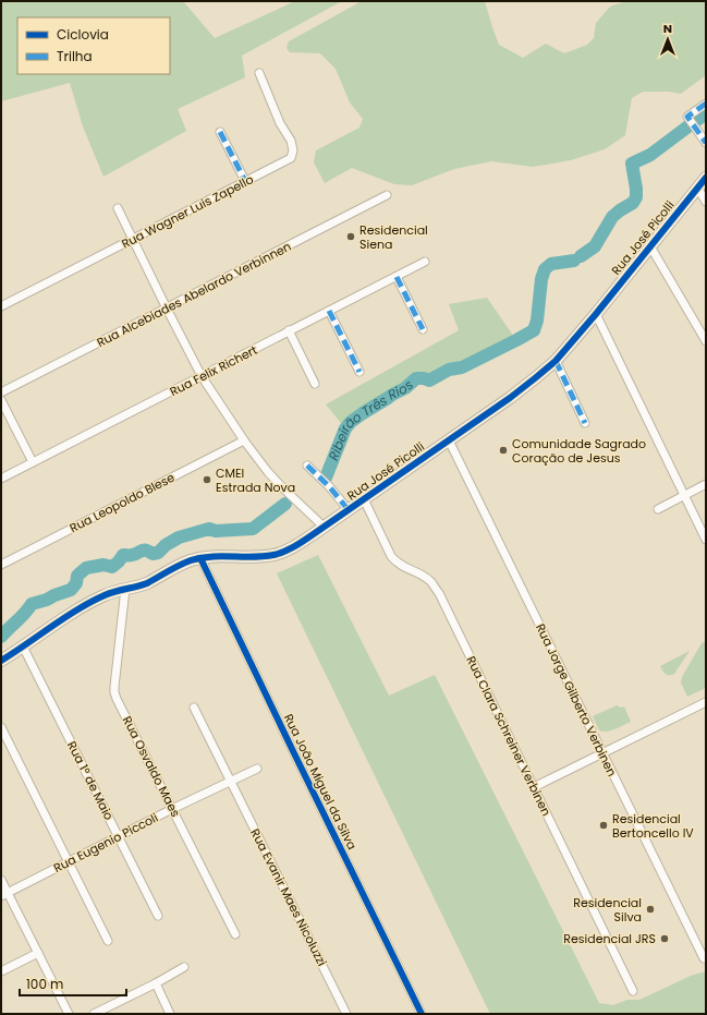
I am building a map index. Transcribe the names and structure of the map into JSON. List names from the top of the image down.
{
  "streets": {
    "street": [
      "Rua Wagner Luis Zapello",
      "Rua José Picolli",
      "Rua Alcebiades Abelardo Verbinnen",
      "Rua Felix Richert",
      "Rua Leopoldo Blese",
      "Rua Jorge Gilberto Verbinen",
      "Rua Clara Schreiner Verbinen",
      "Rua Osvaldo Maes",
      "Rua 1º de Maio",
      "Rua João Miguel da Silva",
      "Rua Eugenio Piccoli",
      "Rua Evanir Maes Nicoluzzi"
    ]
  },
  "crossings": [
    ["Rua José Picolli", "Rua Jorge Gilberto Verbinen"],
    ["Rua José Picolli", "Rua Clara Schreiner Verbinen"],
    ["Rua José Picolli", "Rua Osvaldo Maes"],
    ["Rua José Picolli", "Rua 1º de Maio"],
    ["Rua José Picolli", "Rua João Miguel da Silva"],
    ["Rua Osvaldo Maes", "Rua Eugenio Piccoli"],
    ["Rua 1º de Maio", "Rua Eugenio Piccoli"],
    ["Rua Eugenio Piccoli", "Rua Evanir Maes Nicoluzzi"]
  ],
  "water": ["Ribeirão Três Rios"],
  "places": [
    "Residencial Siena",
    "Comunidade Sagrado Coração de Jesus",
    "CMEI Estrada Nova",
    "Residencial Bertoncello IV",
    "Residencial Silva",
    "Residencial JRS"
  ],
  "legend": ["Ciclovia", "Trilha"],
  "scale_bar": "100 m",
  "north": "top"
}
